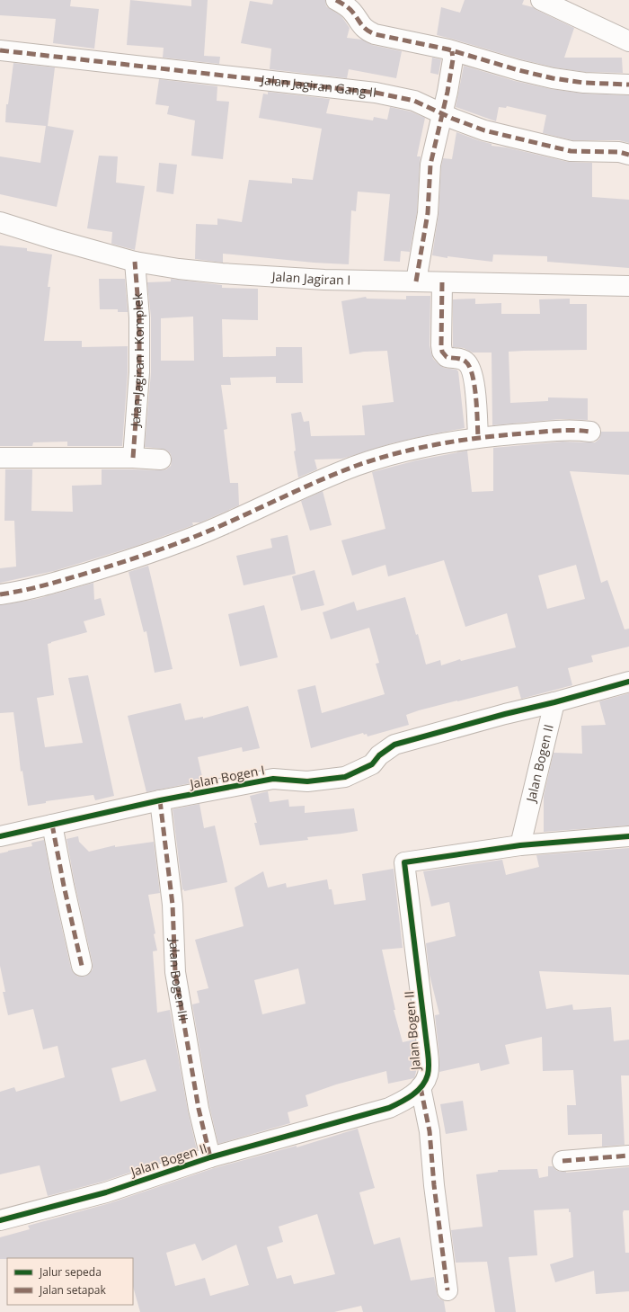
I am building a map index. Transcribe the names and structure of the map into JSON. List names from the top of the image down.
{
  "streets": {
    "street": [
      "Jalan Jagiran Gang II",
      "Jalan Jagiran I",
      "Jalan Jagiran I Komplek",
      "Jalan Bogen II",
      "Jalan Bogen I",
      "Jalan Bogen III"
    ]
  },
  "crossings": [
    ["Jalan Jagiran I", "Jalan Jagiran I Komplek"],
    ["Jalan Bogen II", "Jalan Bogen I"],
    ["Jalan Bogen II", "Jalan Bogen III"],
    ["Jalan Bogen I", "Jalan Bogen III"]
  ],
  "legend": ["Jalur sepeda", "Jalan setapak"]
}
